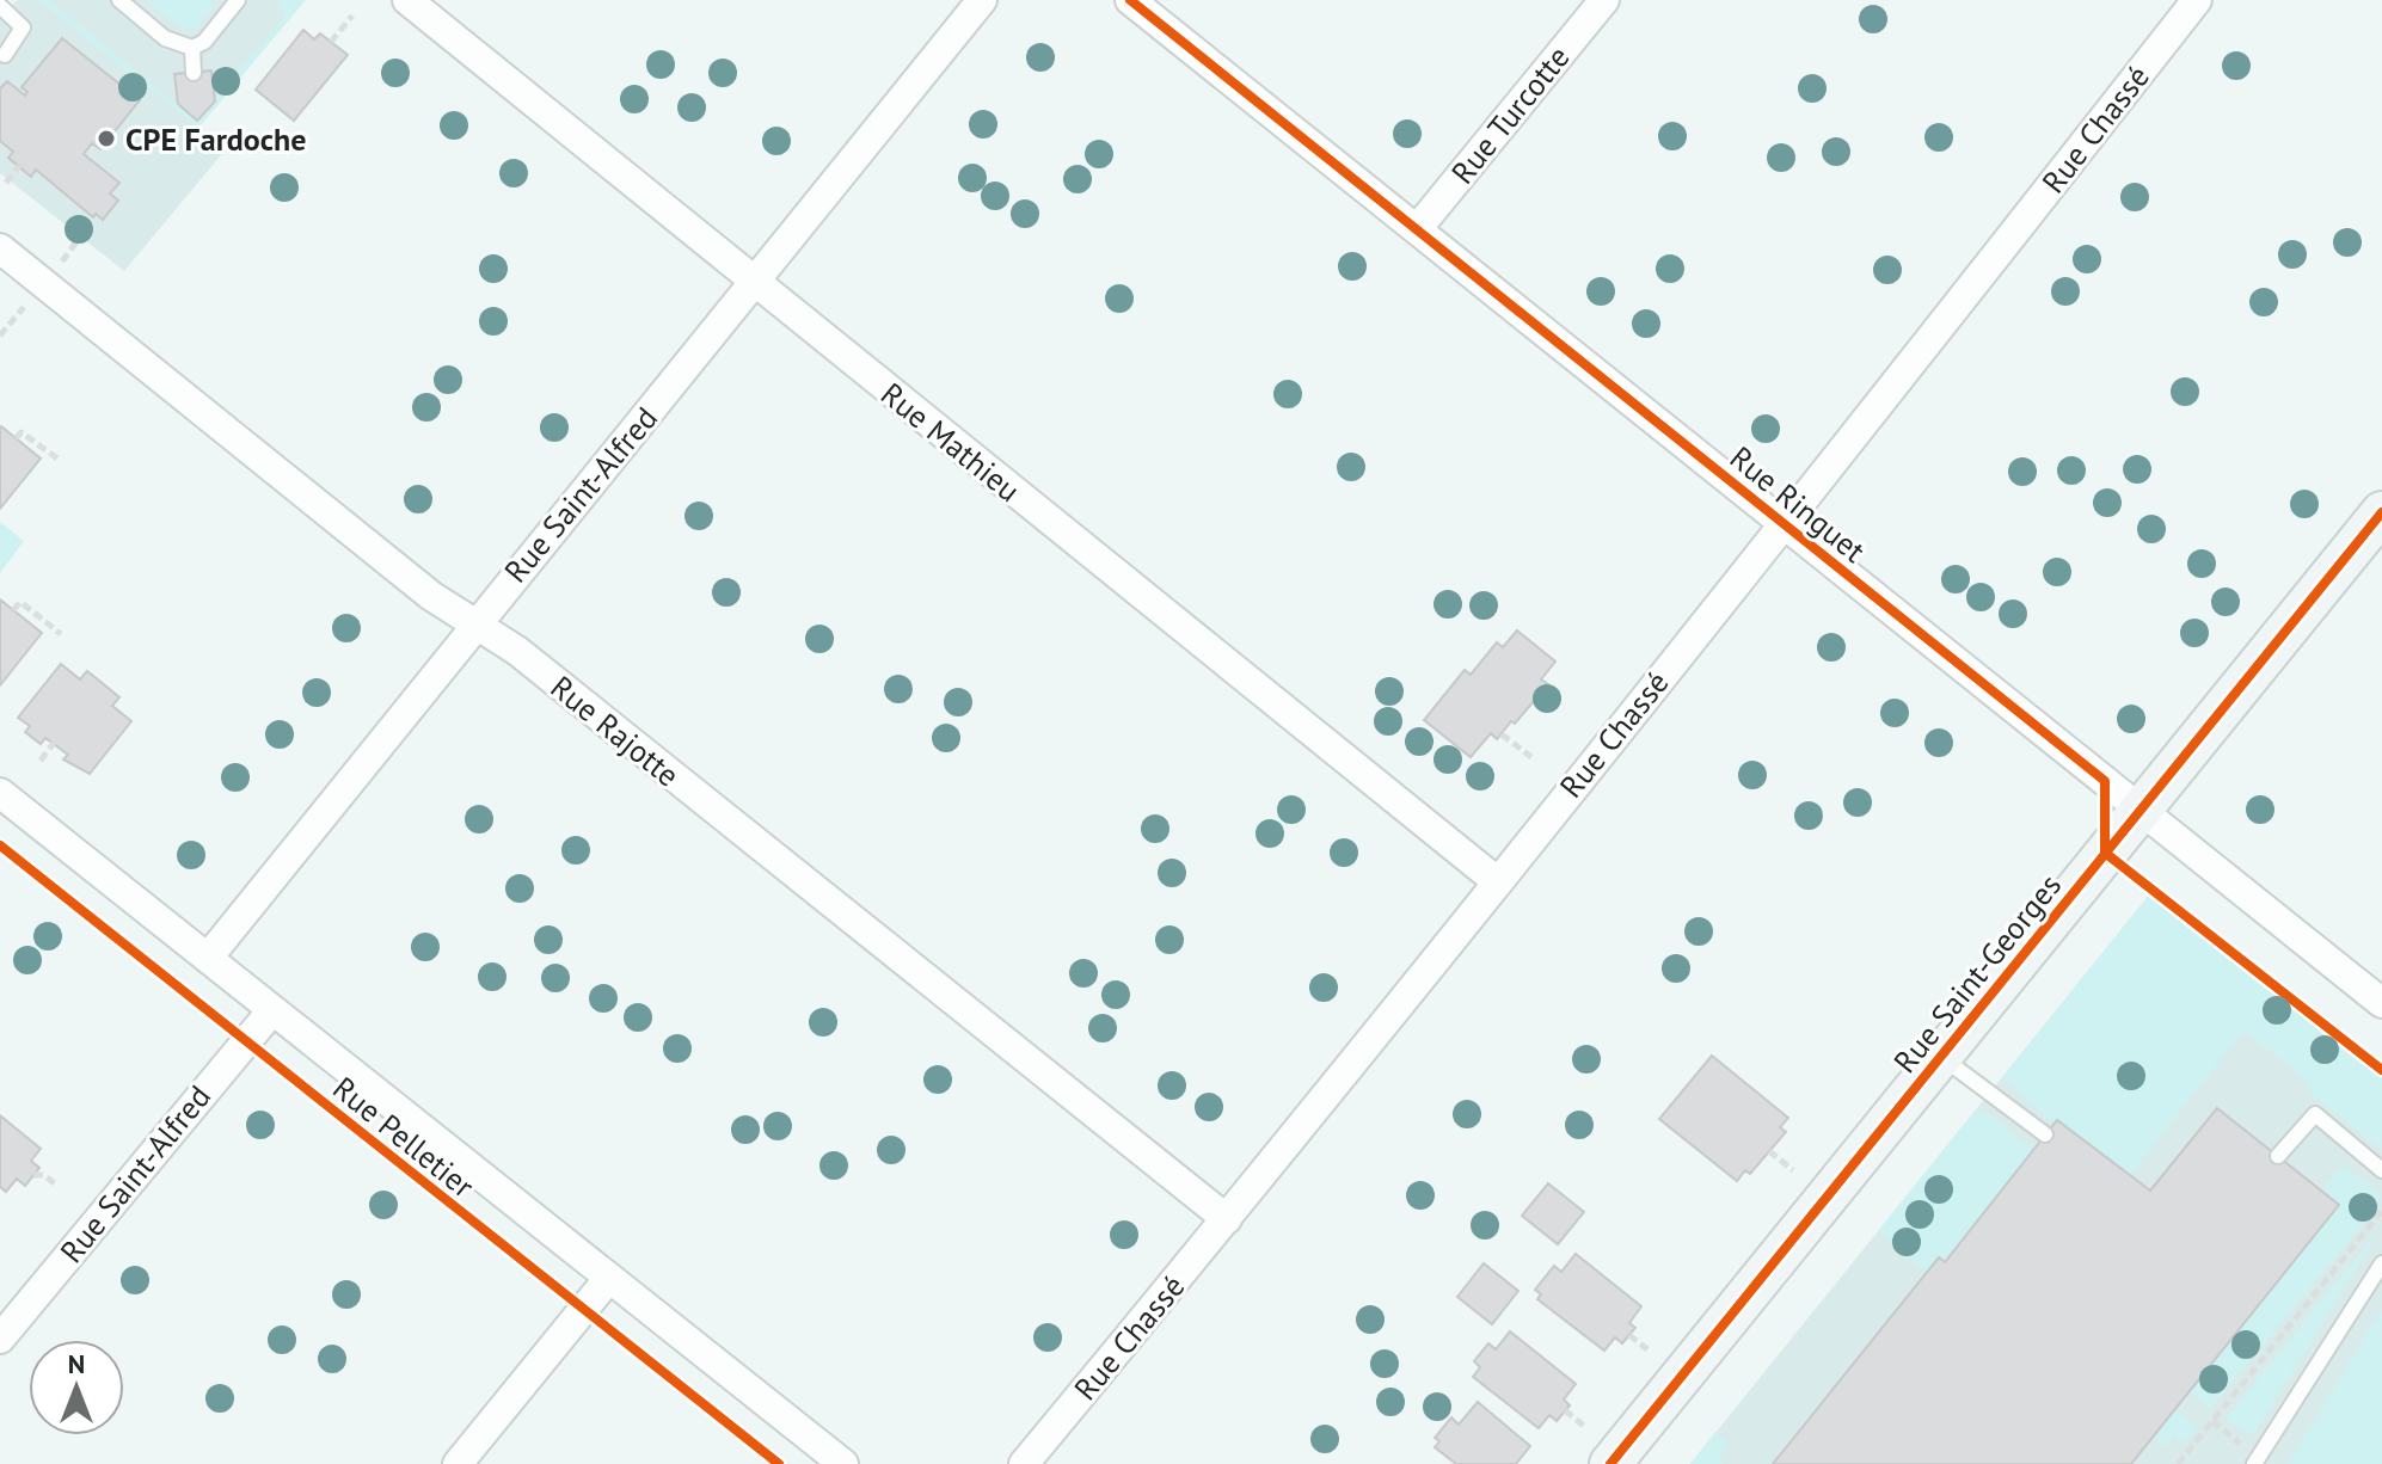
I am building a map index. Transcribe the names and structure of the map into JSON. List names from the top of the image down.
{
  "streets": {
    "street": [
      "Rue Turcotte",
      "Rue Chassé",
      "Rue Mathieu",
      "Rue Saint-Alfred",
      "Rue Ringuet",
      "Rue Rajotte",
      "Rue Saint-Georges",
      "Rue Pelletier"
    ]
  },
  "crossings": [
    ["Rue Turcotte", "Rue Ringuet"],
    ["Rue Chassé", "Rue Mathieu"],
    ["Rue Chassé", "Rue Ringuet"],
    ["Rue Chassé", "Rue Rajotte"],
    ["Rue Mathieu", "Rue Saint-Alfred"],
    ["Rue Saint-Alfred", "Rue Rajotte"],
    ["Rue Saint-Alfred", "Rue Pelletier"],
    ["Rue Ringuet", "Rue Saint-Georges"]
  ],
  "places": ["CPE Fardoche"],
  "north": "top"
}
